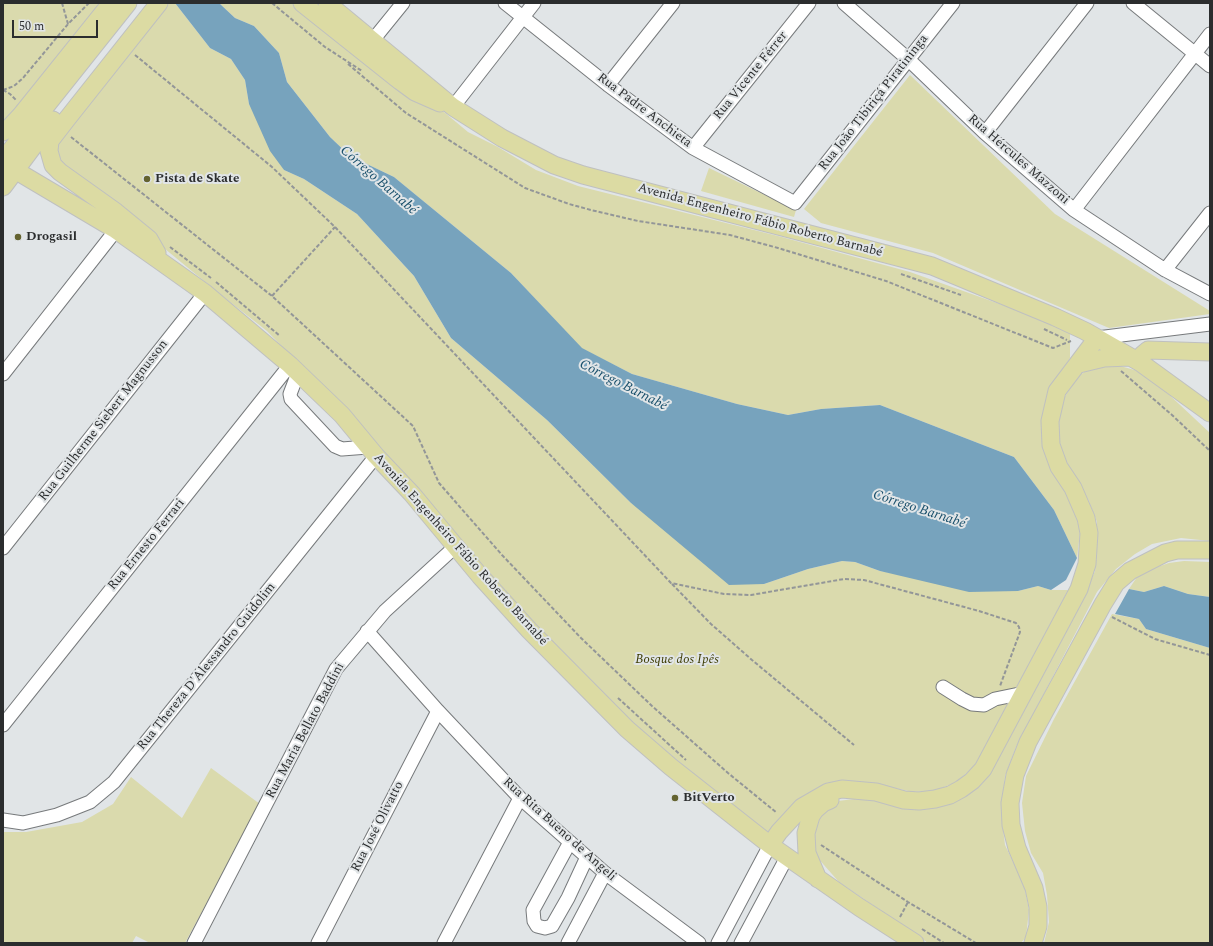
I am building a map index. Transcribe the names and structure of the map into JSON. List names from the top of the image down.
{
  "streets": {
    "main road": ["Avenida Engenheiro Fábio Roberto Barnabé"],
    "street": [
      "Rua Vicente Férrer",
      "Rua João Tibiriçá Piratininga",
      "Rua Padre Anchieta",
      "Rua Hércules Mazzoni",
      "Rua Guilherme Siebert Magnusson",
      "Rua Ernesto Ferrari",
      "Rua Thereza D'Alessandro Guidolim",
      "Rua Maria Bellato Baddini",
      "Rua José Olivatto",
      "Rua Rita Bueno de Angeli"
    ]
  },
  "crossings": [
    ["Rua Vicente Férrer", "Rua Padre Anchieta"],
    ["Rua João Tibiriçá Piratininga", "Rua Padre Anchieta"],
    ["Rua João Tibiriçá Piratininga", "Rua Hércules Mazzoni"],
    ["Avenida Engenheiro Fábio Roberto Barnabé", "Rua Guilherme Siebert Magnusson"],
    ["Avenida Engenheiro Fábio Roberto Barnabé", "Rua Ernesto Ferrari"],
    ["Avenida Engenheiro Fábio Roberto Barnabé", "Rua Thereza D'Alessandro Guidolim"],
    ["Avenida Engenheiro Fábio Roberto Barnabé", "Rua Maria Bellato Baddini"],
    ["Rua Maria Bellato Baddini", "Rua Rita Bueno de Angeli"],
    ["Rua José Olivatto", "Rua Rita Bueno de Angeli"]
  ],
  "water": ["Córrego Barnabé"],
  "parks": ["Bosque dos Ipês"],
  "places": ["Pista de Skate", "Drogasil", "BitVerto"],
  "scale_bar": "50 m"
}
